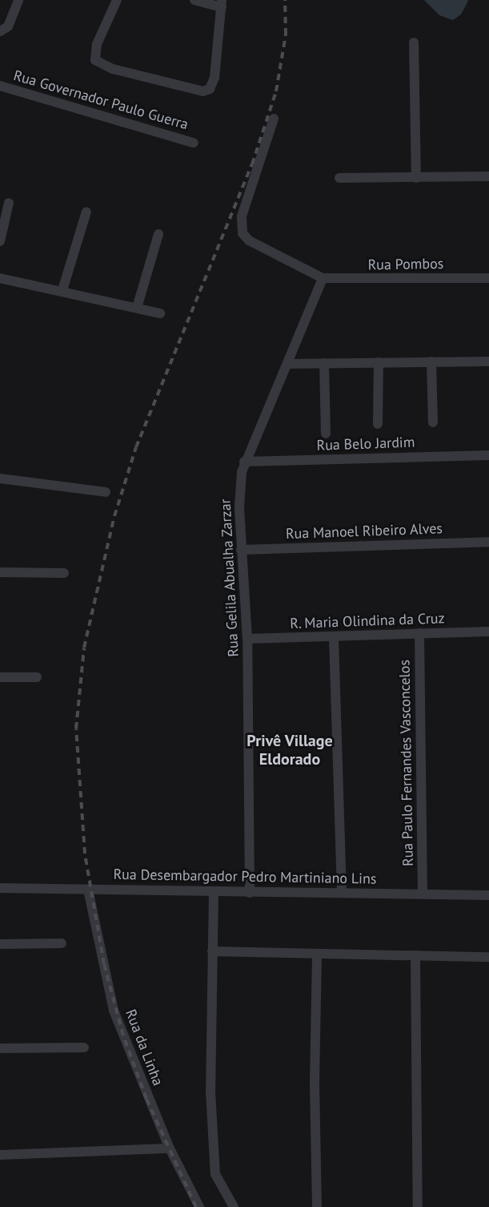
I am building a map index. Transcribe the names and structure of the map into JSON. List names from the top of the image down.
{
  "streets": {
    "street": [
      "Rua Governador Paulo Guerra",
      "Rua Pombos",
      "Rua Belo Jardim",
      "Rua Manoel Ribeiro Alves",
      "Rua Gelila Abualha Zarzar",
      "R. Maria Olindina da Cruz",
      "Rua Paulo Fernandes Vasconcelos",
      "Rua Desembargador Pedro Martiniano Lins",
      "Rua da Linha"
    ]
  },
  "crossings": [
    ["Rua Pombos", "Rua Gelila Abualha Zarzar"],
    ["Rua Belo Jardim", "Rua Gelila Abualha Zarzar"],
    ["Rua Manoel Ribeiro Alves", "Rua Gelila Abualha Zarzar"],
    ["Rua Gelila Abualha Zarzar", "R. Maria Olindina da Cruz"],
    ["Rua Gelila Abualha Zarzar", "Rua Desembargador Pedro Martiniano Lins"],
    ["R. Maria Olindina da Cruz", "Rua Paulo Fernandes Vasconcelos"],
    ["Rua Paulo Fernandes Vasconcelos", "Rua Desembargador Pedro Martiniano Lins"],
    ["Rua Desembargador Pedro Martiniano Lins", "Rua da Linha"]
  ],
  "districts": ["Privê Village Eldorado"]
}
